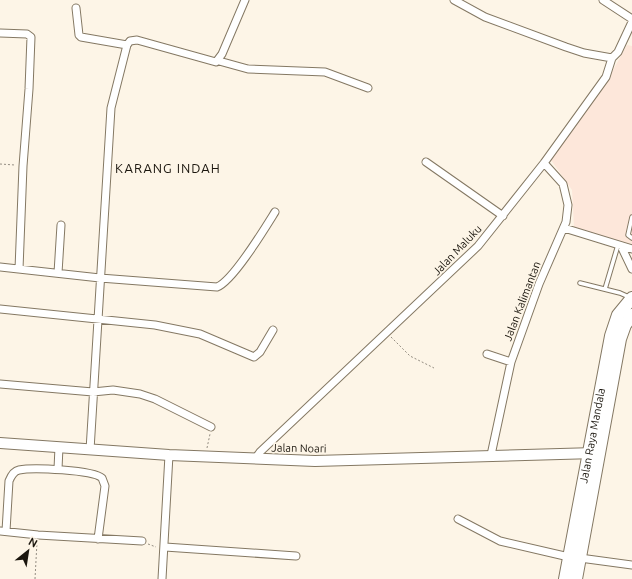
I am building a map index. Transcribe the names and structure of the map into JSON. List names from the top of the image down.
{
  "streets": {
    "highway": ["Jalan Raya Mandala"],
    "street": ["Jalan Maluku", "Jalan Kalimantan", "Jalan Noari"]
  },
  "crossings": [
    ["Jalan Maluku", "Jalan Kalimantan"],
    ["Jalan Maluku", "Jalan Noari"],
    ["Jalan Kalimantan", "Jalan Noari"],
    ["Jalan Raya Mandala", "Jalan Noari"]
  ],
  "districts": ["KARANG INDAH"],
  "north": "top right"
}
